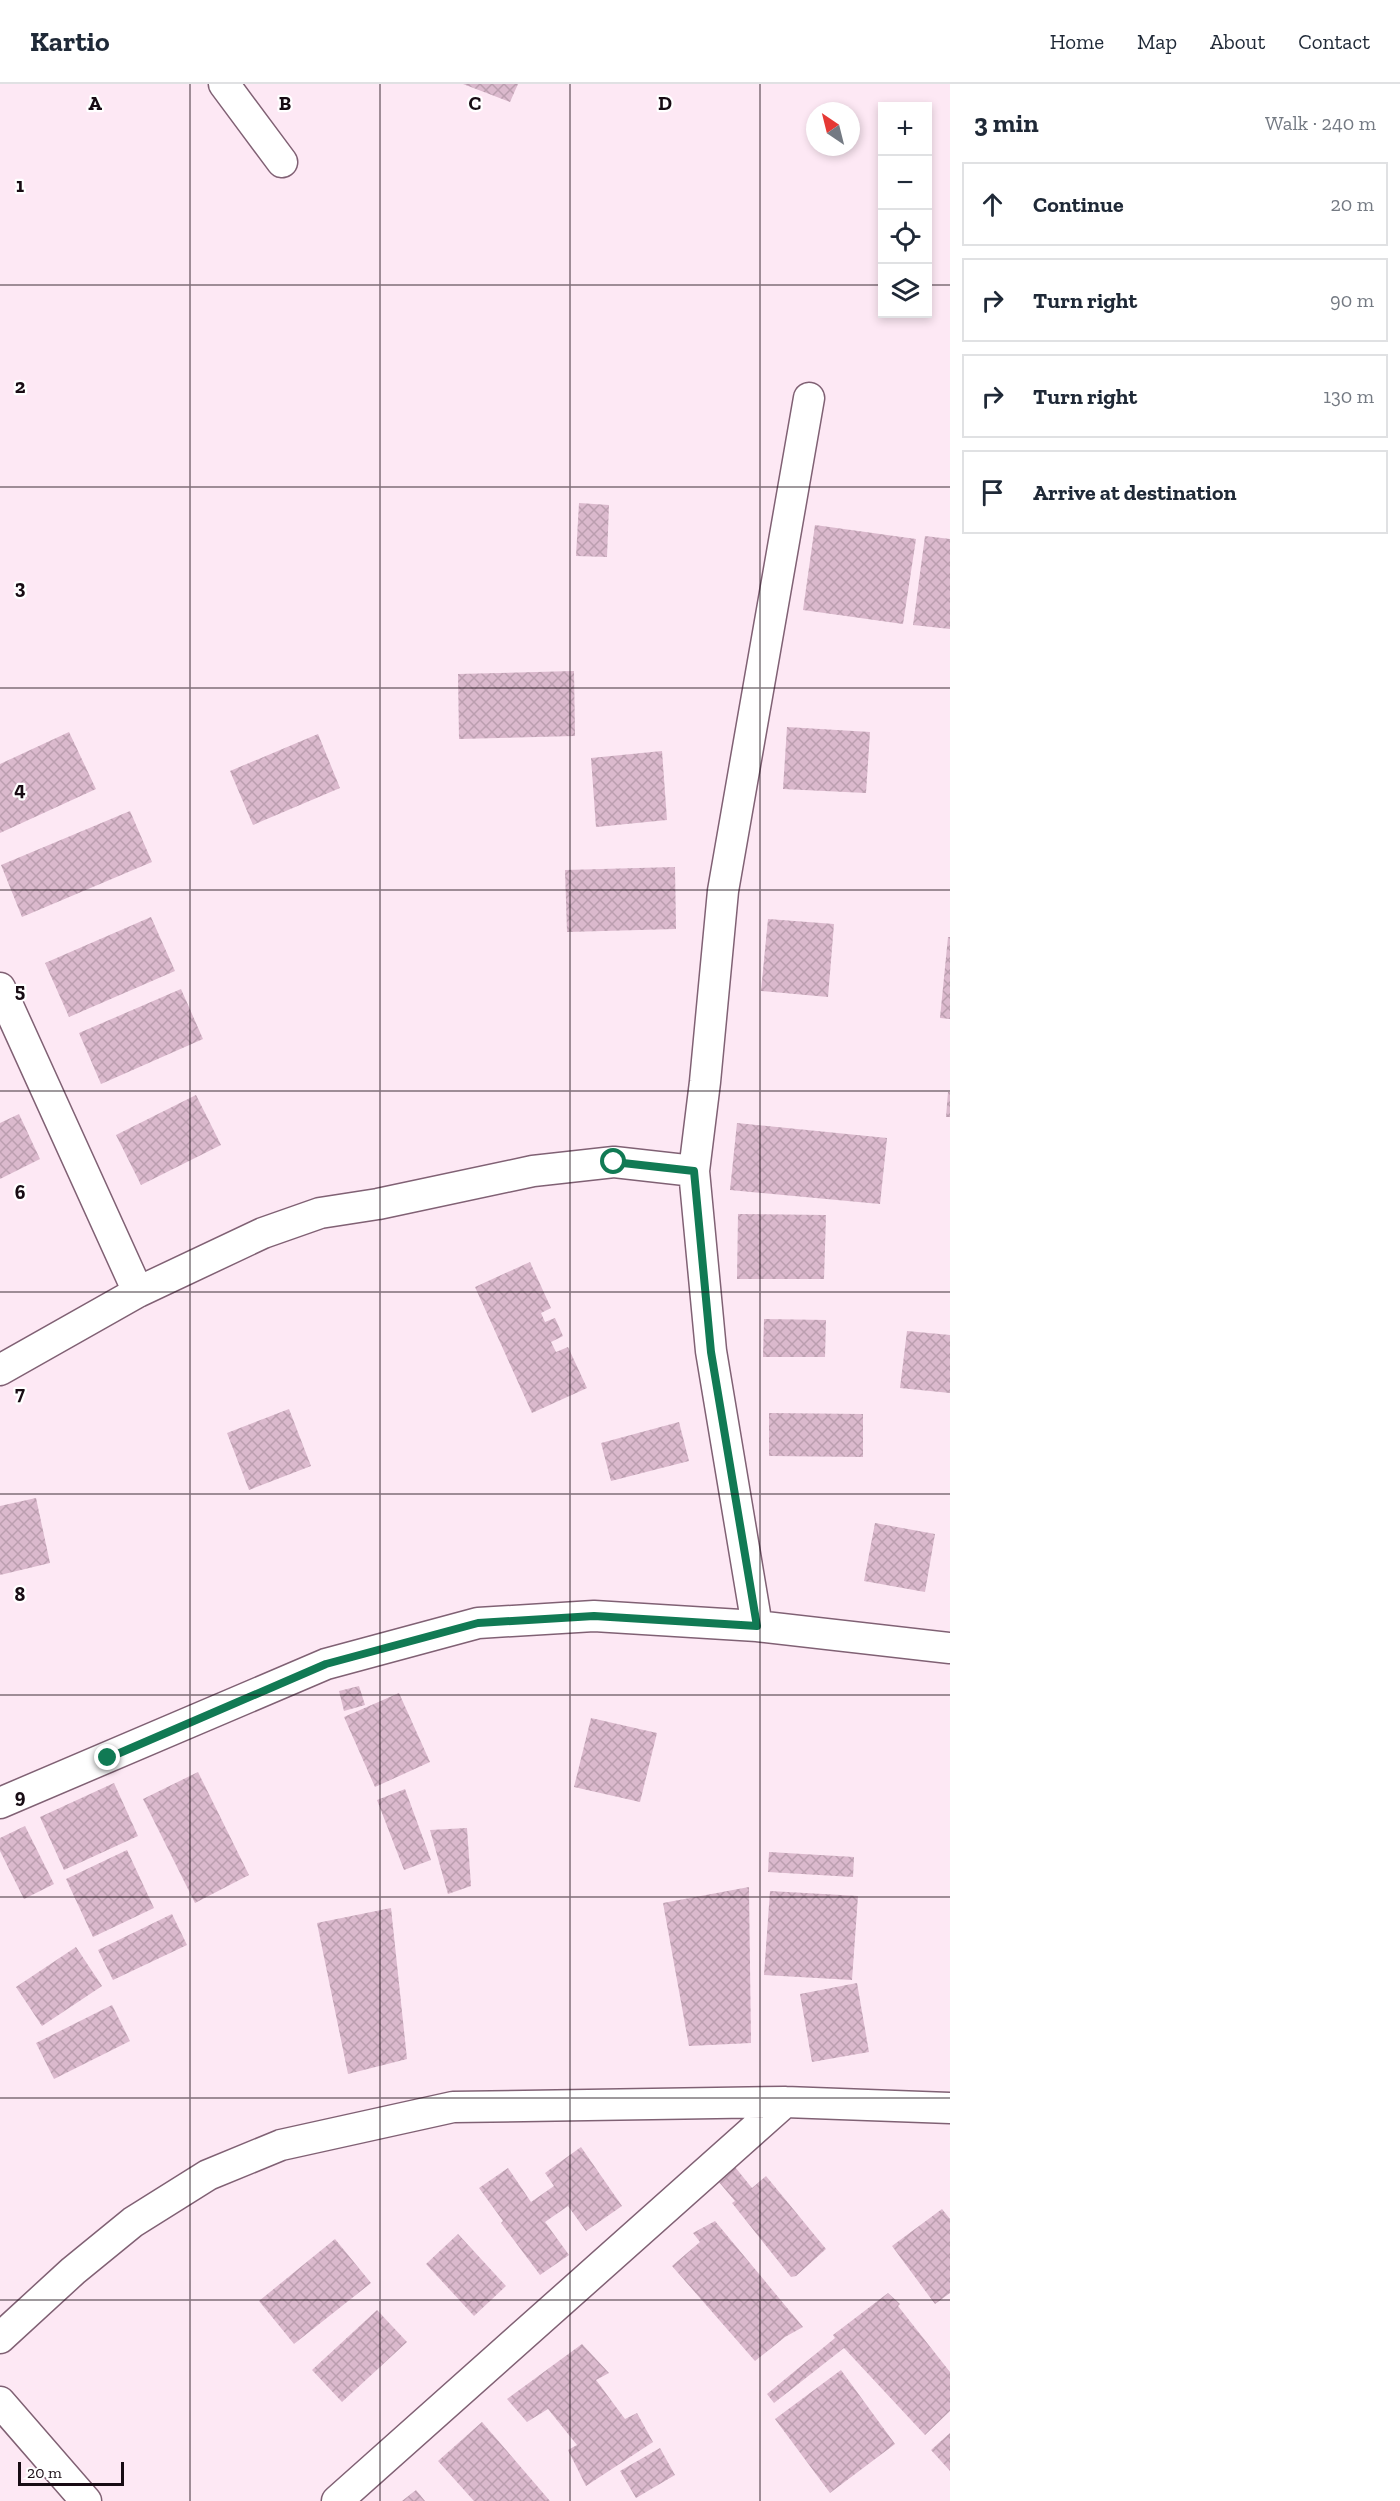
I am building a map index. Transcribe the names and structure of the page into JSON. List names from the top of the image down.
{
  "scale_bar": "20 m",
  "north": "top left",
  "page": {
    "header": "Kartio",
    "nav": [
      "Home",
      "Map",
      "About",
      "Contact"
    ],
    "heading": ["3 min", "Walk · 240 m"],
    "map_buttons": ["+", "−"],
    "list": [
      ["Continue", "20 m"],
      ["Turn right", "90 m"],
      ["Turn right", "130 m"],
      "Arrive at destination"
    ],
    "scale": "20 m"
  },
  "grid": {
    "columns": [
      "A",
      "B",
      "C",
      "D"
    ],
    "rows": [
      "1",
      "2",
      "3",
      "4",
      "5",
      "6",
      "7",
      "8",
      "9"
    ]
  }
}
